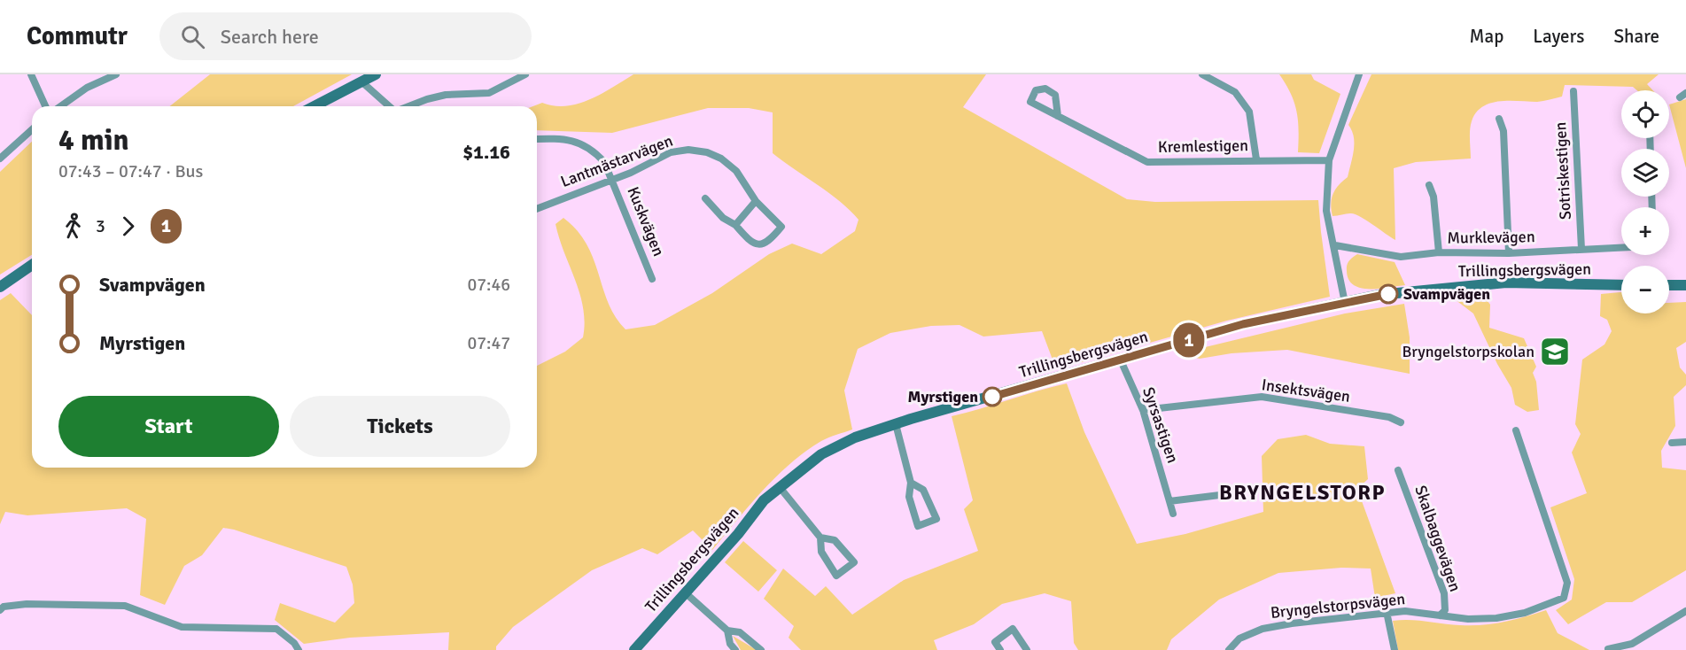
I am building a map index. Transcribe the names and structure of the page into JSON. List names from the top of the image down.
{
  "streets": {
    "street": [
      "Kremlestigen",
      "Lantmästarvägen",
      "Sotriskestigen",
      "Kuskvägen",
      "Murklevägen",
      "Trillingsbergsvägen",
      "Insektsvägen",
      "Syrsastigen",
      "Skalbaggevägen",
      "Bryngelstorpsvägen"
    ]
  },
  "crossings": [
    ["Lantmästarvägen", "Kuskvägen"],
    ["Sotriskestigen", "Murklevägen"],
    ["Trillingsbergsvägen", "Syrsastigen"],
    ["Insektsvägen", "Syrsastigen"],
    ["Skalbaggevägen", "Bryngelstorpsvägen"]
  ],
  "districts": ["BRYNGELSTORP"],
  "places": {
    "other": ["Svampvägen", "Myrstigen"],
    "school or university": ["Bryngelstorpskolan"]
  },
  "lines": ["bus line 1"],
  "page": {
    "header": "Commutr",
    "search": "Search here",
    "nav": ["Map", "Layers", "Share"],
    "on_map": "1",
    "map_buttons": ["+", "−"],
    "heading": ["4 min", "07:43 – 07:47 · Bus", "$1.16"],
    "legs": ["3", "1"],
    "list": [
      {
        "name": "Svampvägen",
        "value": "07:46"
      },
      {
        "name": "Myrstigen",
        "value": "07:47"
      }
    ],
    "buttons": ["Start", "Tickets"]
  }
}
